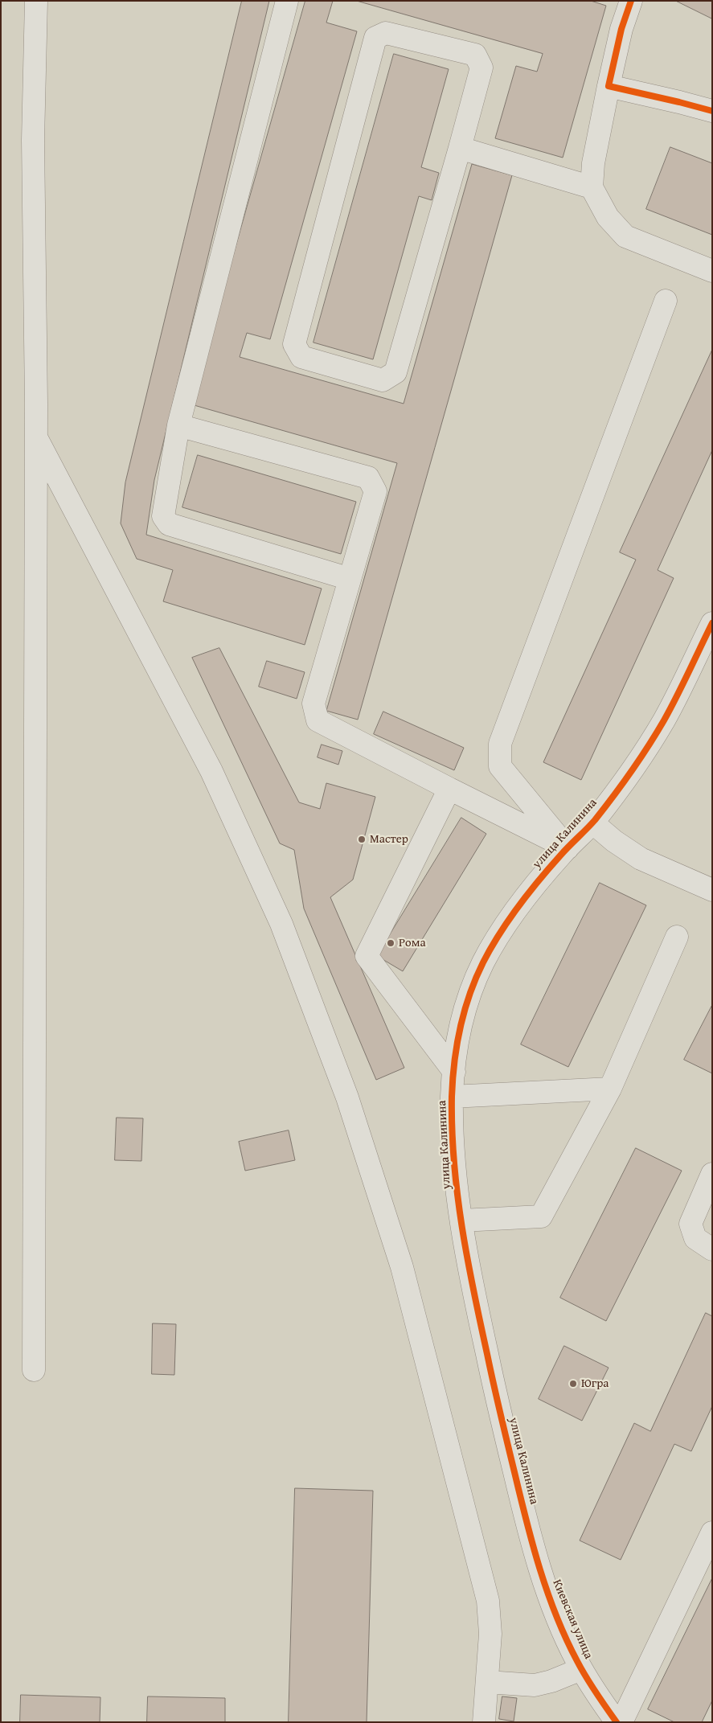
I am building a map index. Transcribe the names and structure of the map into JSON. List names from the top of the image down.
{
  "streets": {
    "street": ["улица Калинина", "Киевская улица"]
  },
  "crossings": [
    ["улица Калинина", "Киевская улица"]
  ],
  "places": ["Мастер", "Рома", "Югра"]
}
